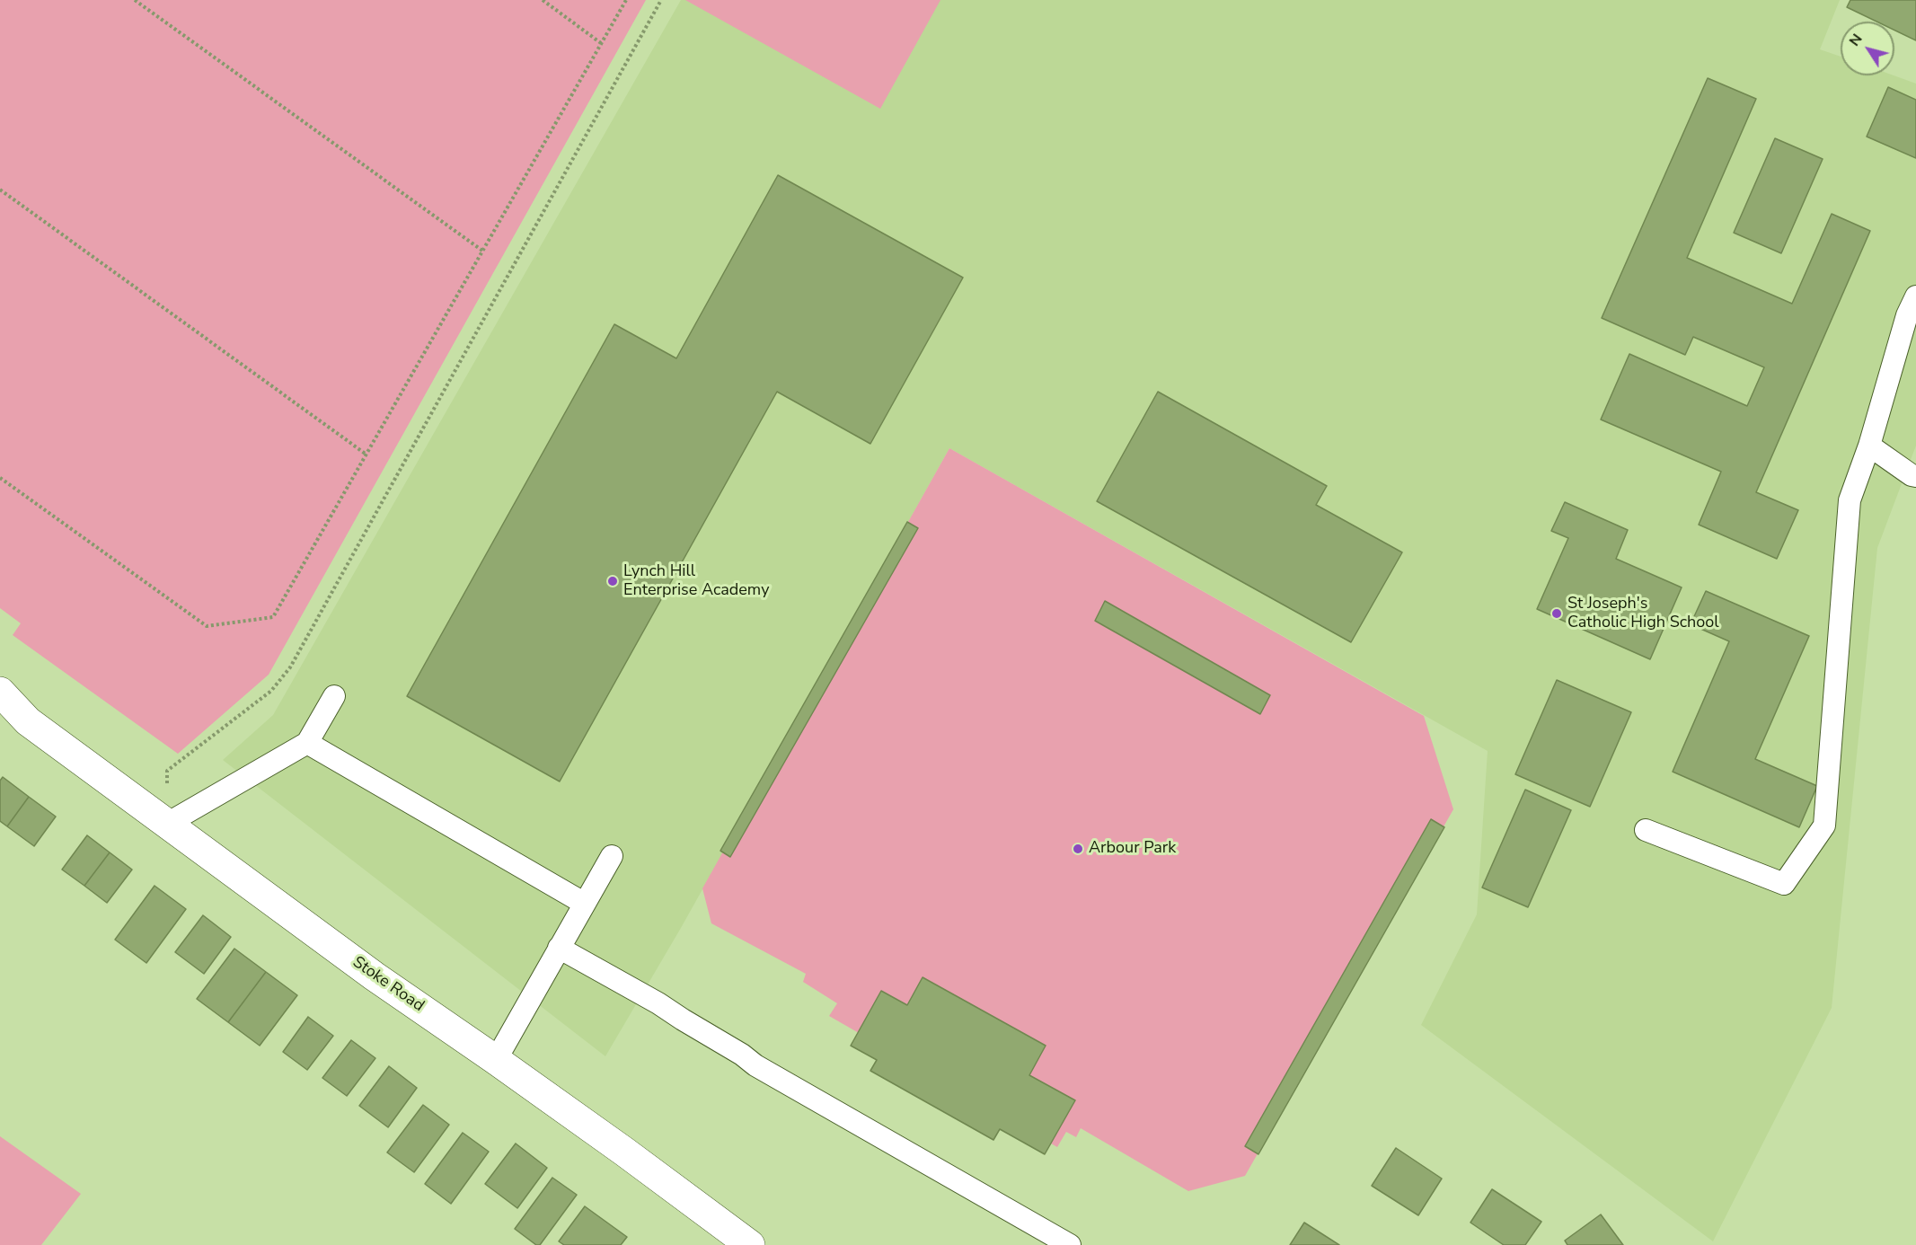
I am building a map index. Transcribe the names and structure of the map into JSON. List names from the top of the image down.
{
  "streets": {
    "main road": ["Stoke Road"]
  },
  "places": ["Lynch Hill Enterprise Academy", "St Joseph's Catholic High School", "Arbour Park"],
  "north": "top left"
}
